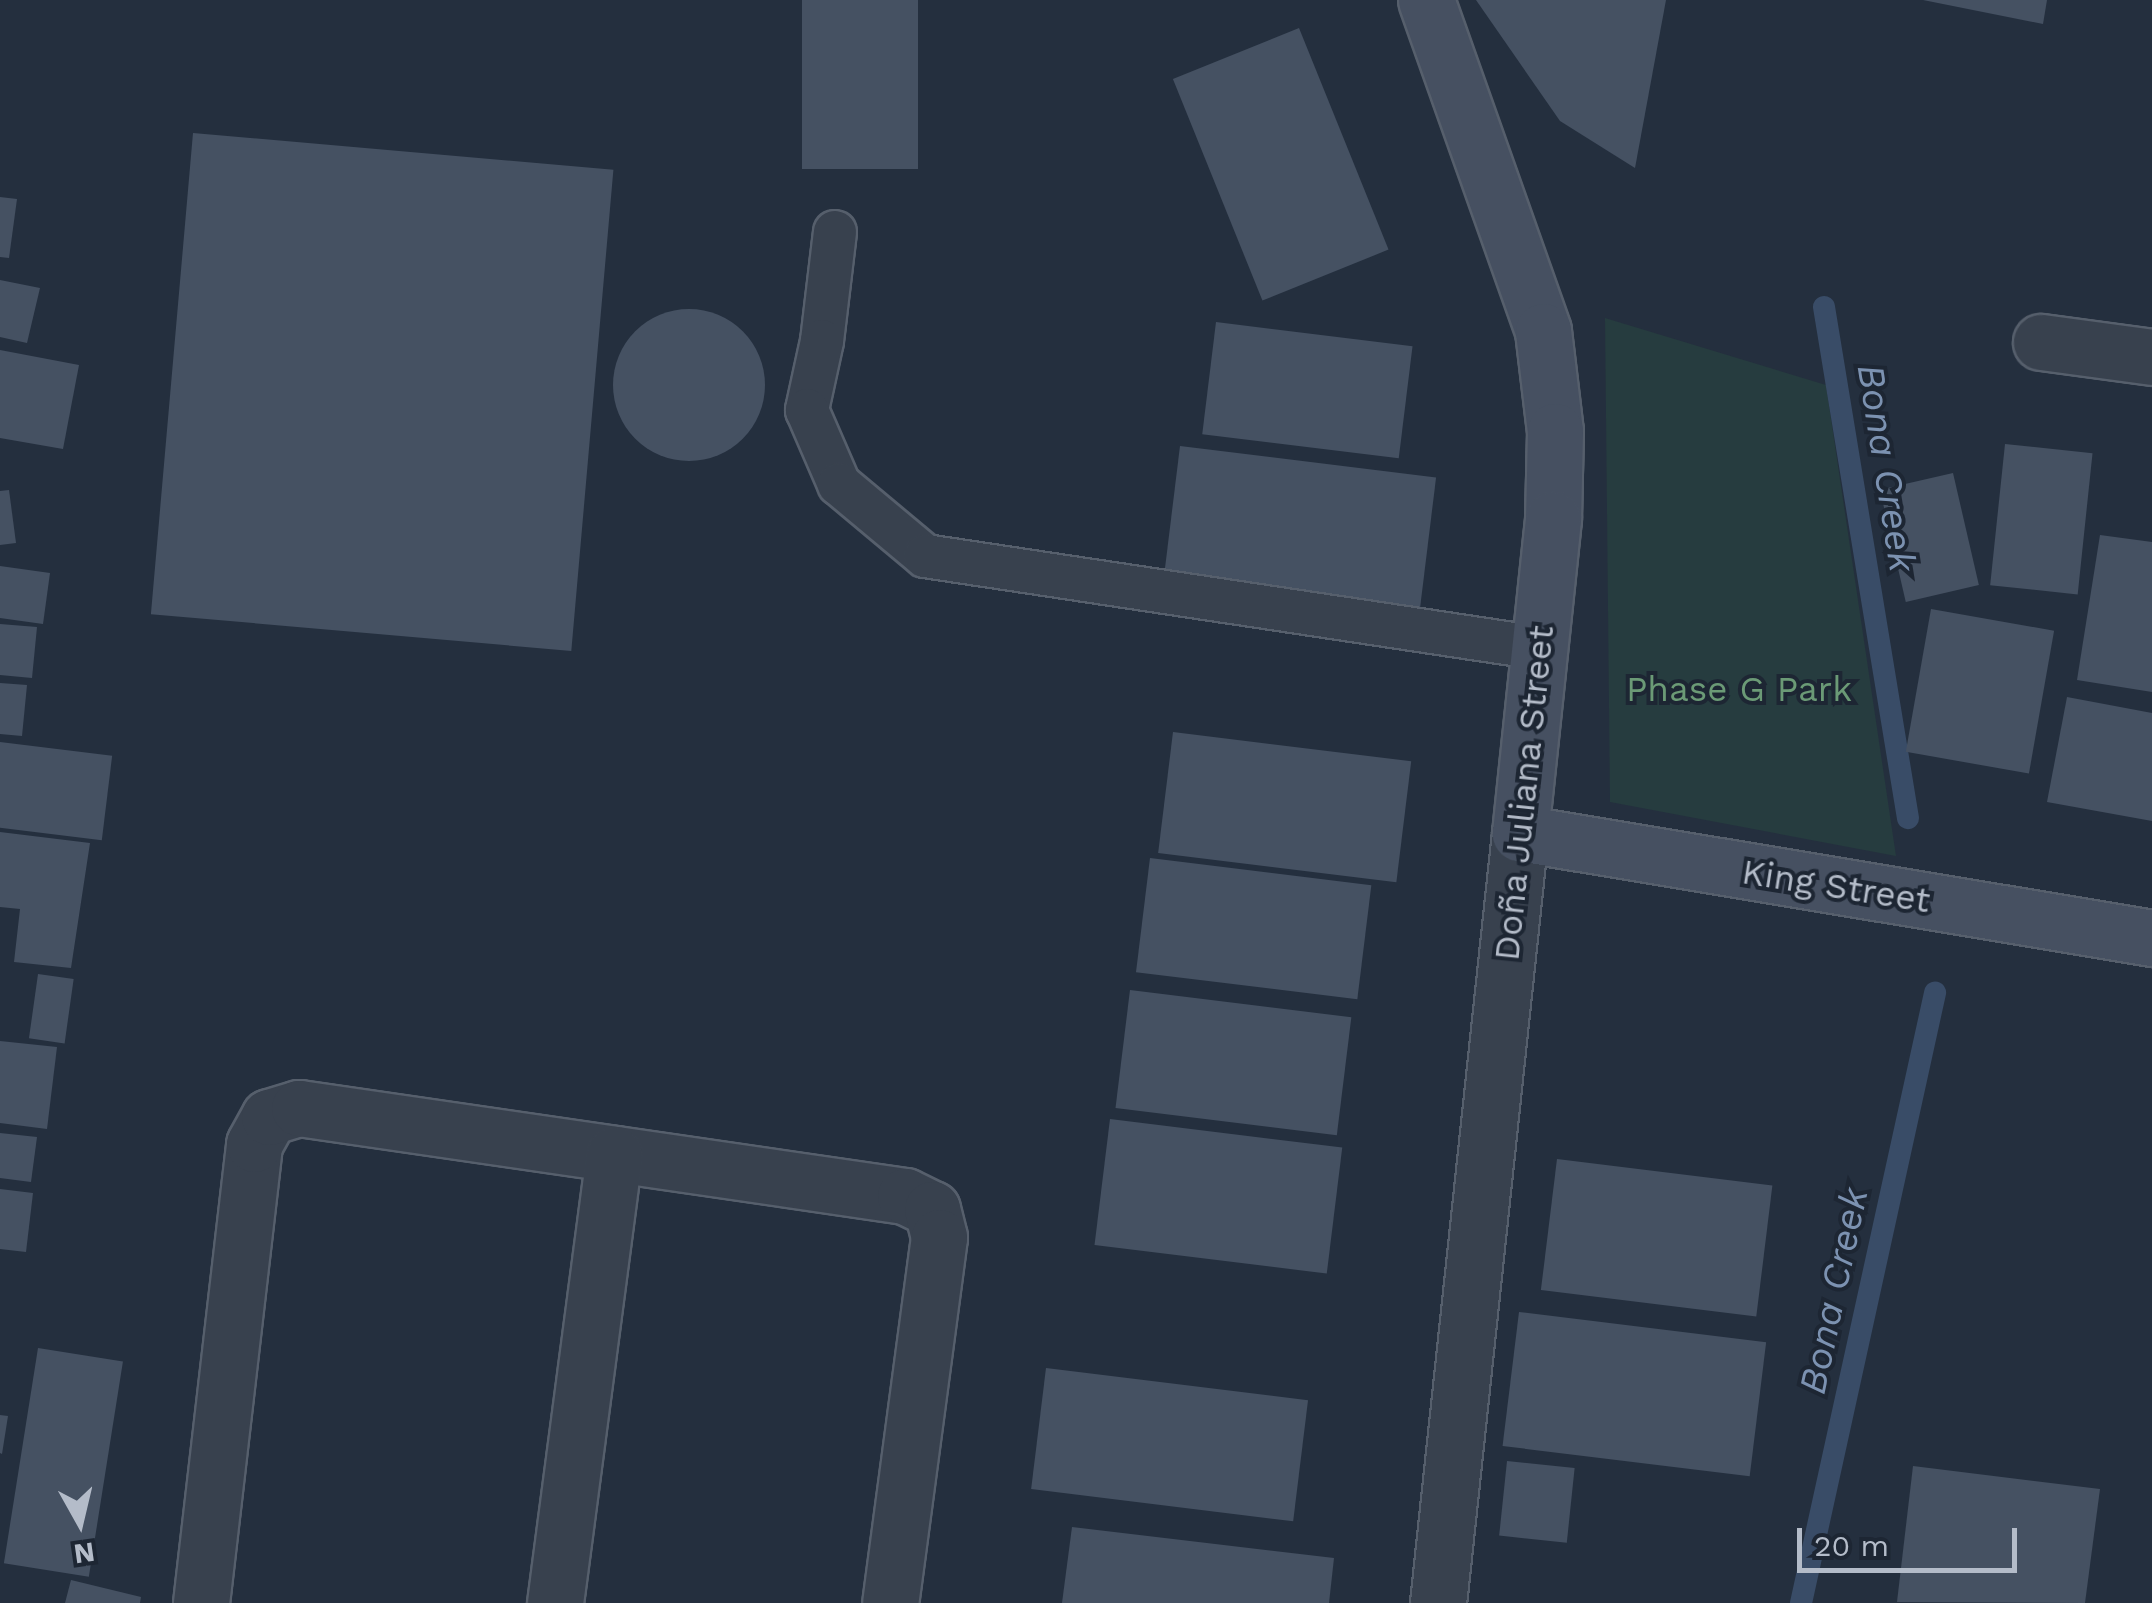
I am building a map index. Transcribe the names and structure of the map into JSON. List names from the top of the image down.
{
  "streets": {
    "street": ["Doña Juliana Street", "King Street"]
  },
  "crossings": [
    ["Doña Juliana Street", "King Street"]
  ],
  "water": ["Bona Creek"],
  "parks": ["Phase G Park"],
  "scale_bar": "20 m",
  "north": "bottom"
}
